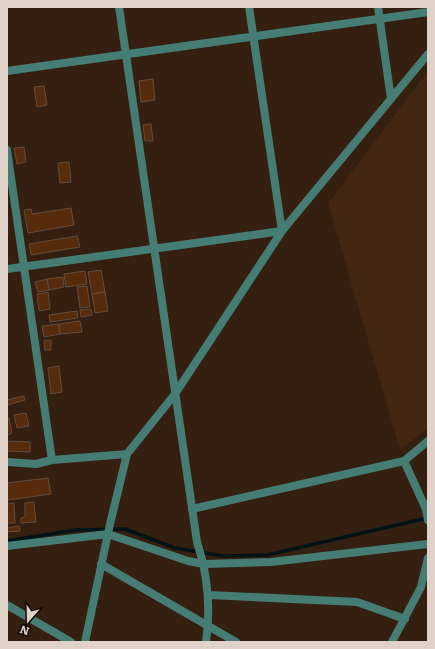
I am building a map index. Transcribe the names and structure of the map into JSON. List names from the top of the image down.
{
  "north": "bottom"
}
